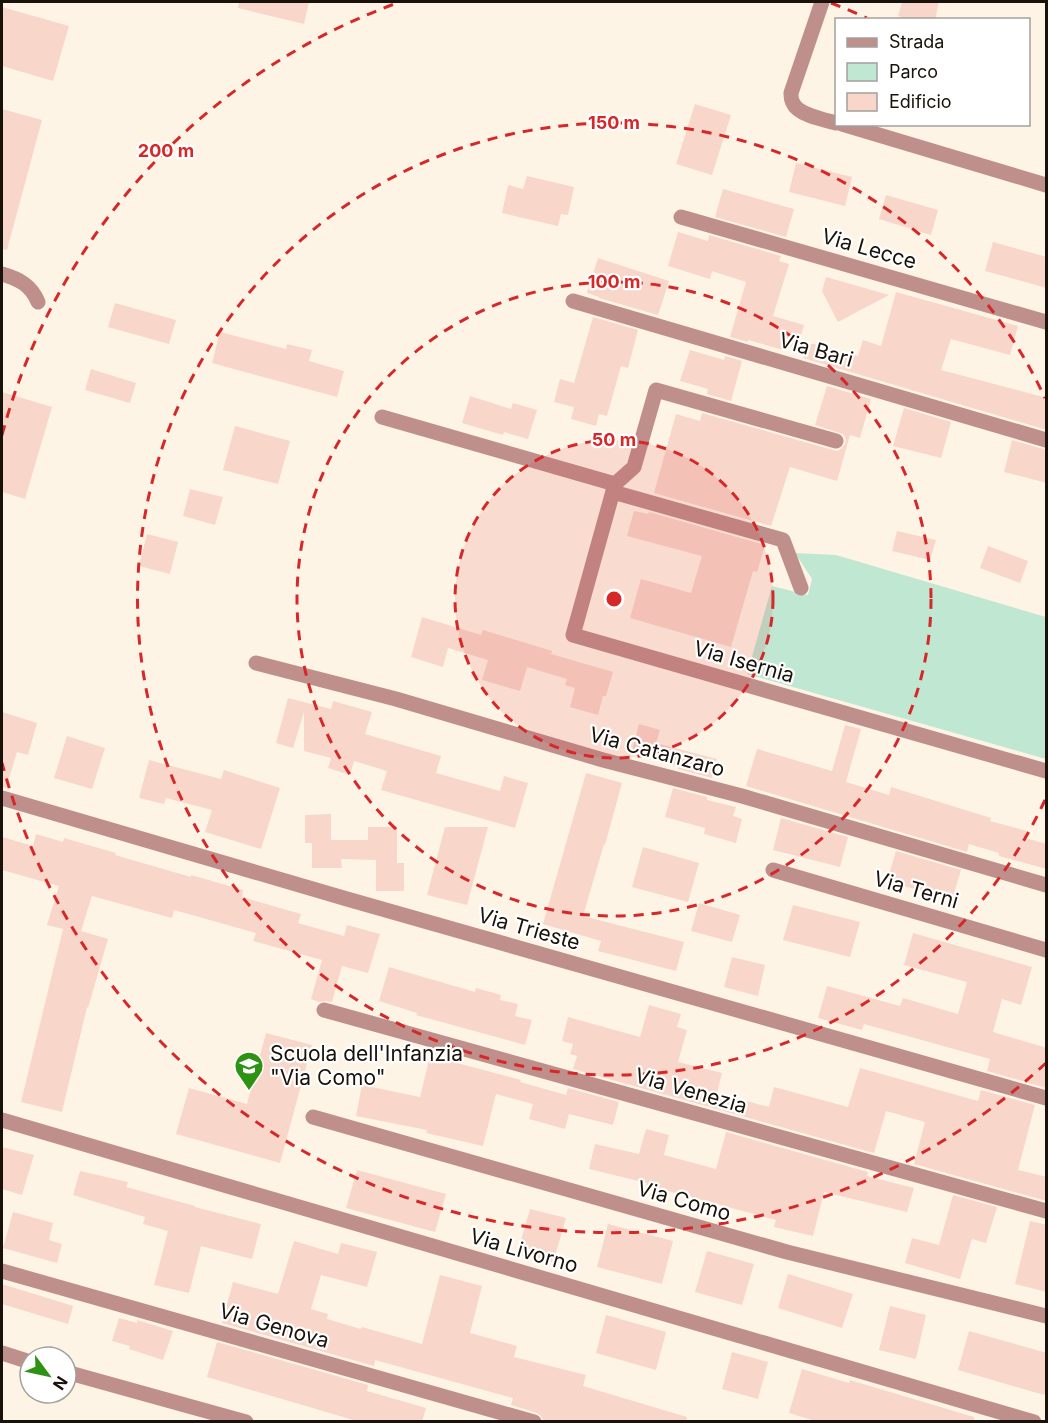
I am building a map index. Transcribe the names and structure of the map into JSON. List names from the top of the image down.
{
  "streets": {
    "street": [
      "Via Lecce",
      "Via Bari",
      "Via Isernia",
      "Via Catanzaro",
      "Via Terni",
      "Via Trieste",
      "Via Venezia",
      "Via Como",
      "Via Livorno",
      "Via Genova"
    ]
  },
  "places": {
    "school or university": ["Scuola dell'Infanzia \"Via Como\""]
  },
  "legend": ["Strada", "Parco", "Edificio"],
  "north": "bottom right",
  "rings": [
    "150 m",
    "200 m",
    "100 m",
    "50 m"
  ]
}
